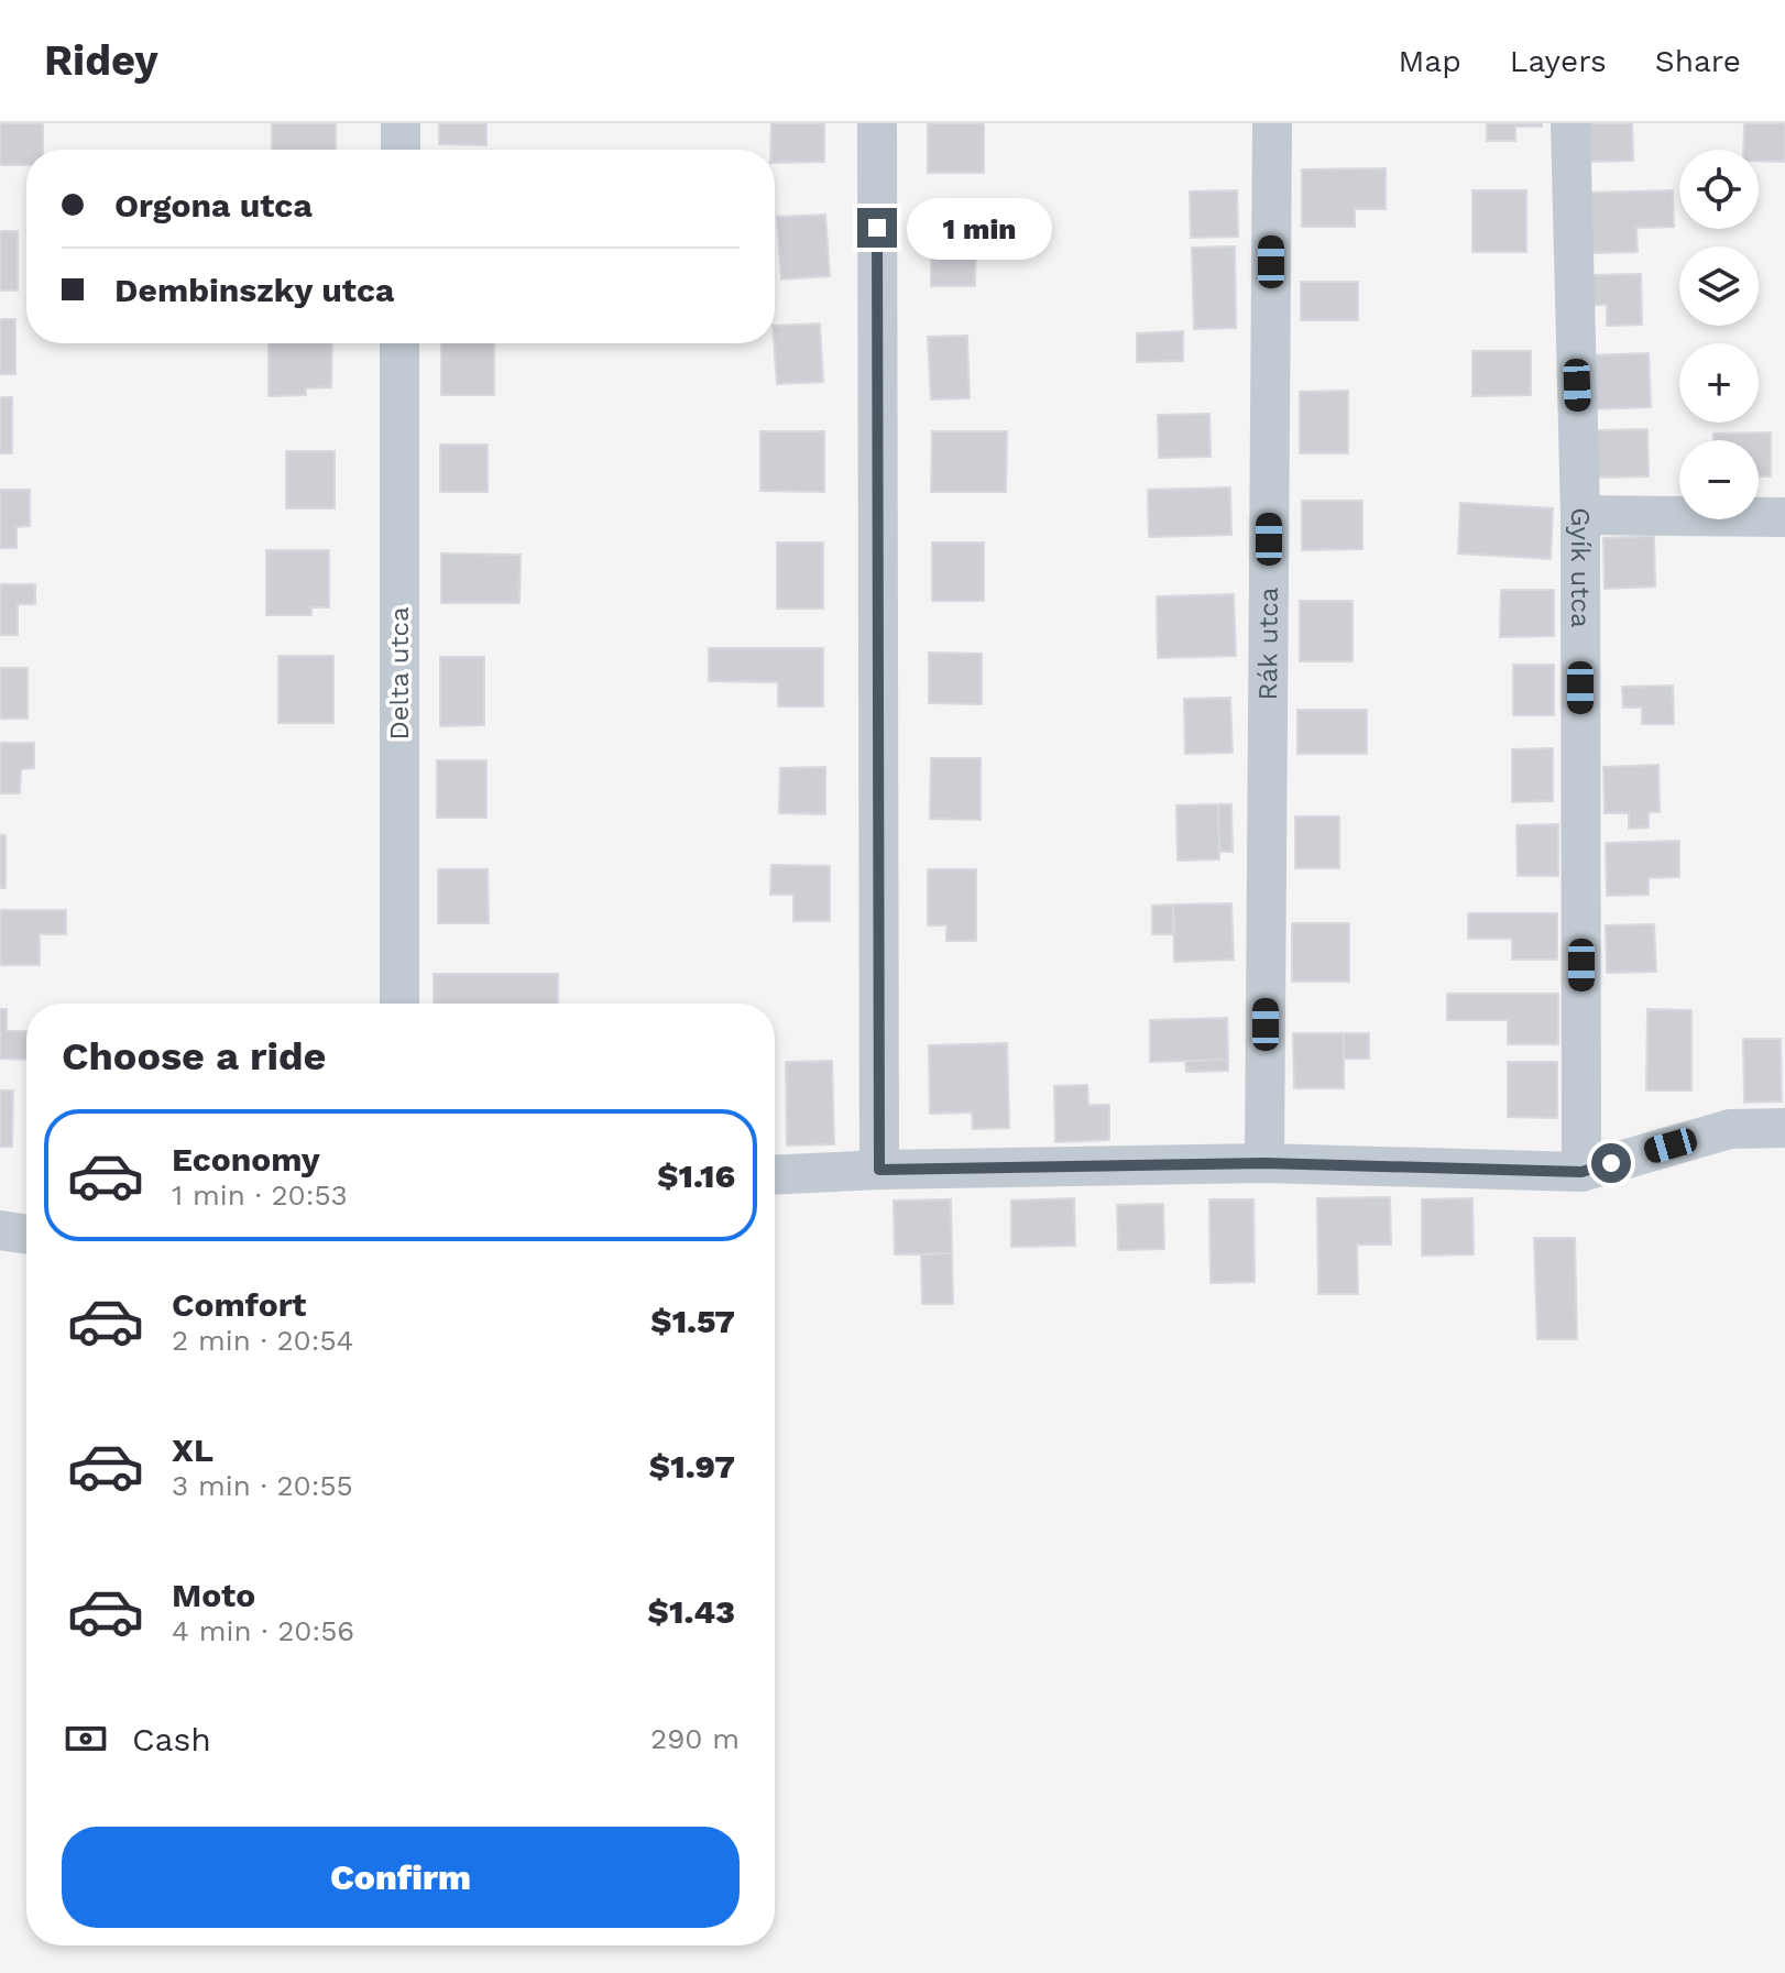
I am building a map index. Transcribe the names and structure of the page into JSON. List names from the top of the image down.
{
  "streets": {
    "street": ["Gyík utca", "Rák utca", "Delta utca"]
  },
  "page": {
    "header": "Ridey",
    "nav": ["Map", "Layers", "Share"],
    "map_buttons": ["+", "−"],
    "banner": ["Orgona utca", "Dembinszky utca"],
    "bubble": "1 min",
    "heading": "Choose a ride",
    "list": [
      {
        "name": "Economy",
        "note": "1 min · 20:53",
        "value": "$1.16"
      },
      {
        "name": "Comfort",
        "note": "2 min · 20:54",
        "value": "$1.57"
      },
      {
        "name": "XL",
        "note": "3 min · 20:55",
        "value": "$1.97"
      },
      {
        "name": "Moto",
        "note": "4 min · 20:56",
        "value": "$1.43"
      }
    ],
    "pay": ["Cash", "290 m"],
    "buttons": "Confirm"
  }
}
